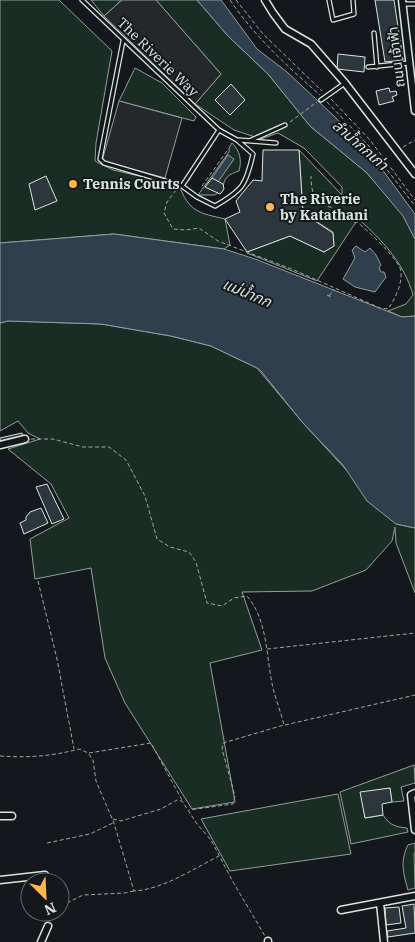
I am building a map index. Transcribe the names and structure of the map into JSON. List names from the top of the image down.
{
  "streets": {
    "street": ["ถนน เจ้าฟ้า"],
    "lane": ["The Riverie Way"]
  },
  "water": ["ลำน้ำกกเก่า", "แม่น้ำกก"],
  "places": ["Tennis Courts", "The Riverie by Katathani"],
  "north": "bottom right"
}
